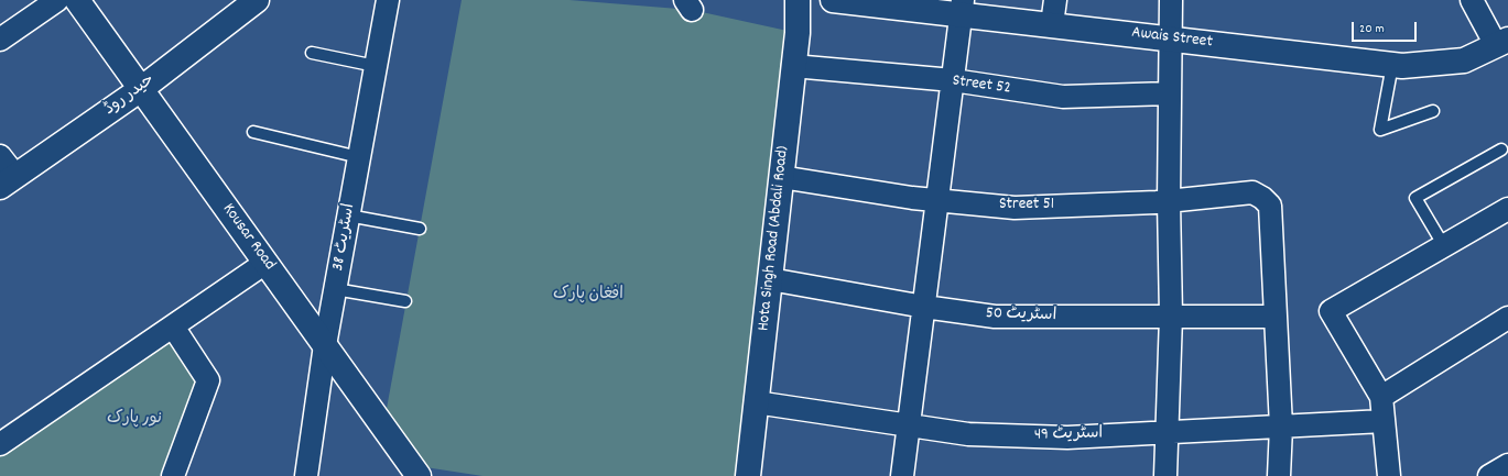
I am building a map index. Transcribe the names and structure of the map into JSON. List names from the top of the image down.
{
  "streets": {
    "street": [
      "Awais Street",
      "Street 52",
      "حیدر روڈ",
      "Street 51",
      "Kousar Road",
      "اسٹریٹ 38",
      "Hota Singh Road (Abdali Road)",
      "اسٹریٹ 50",
      "اسٹریٹ 49"
    ]
  },
  "crossings": [
    ["Street 52", "Hota Singh Road (Abdali Road)"],
    ["حیدر روڈ", "Kousar Road"],
    ["Street 51", "Hota Singh Road (Abdali Road)"],
    ["Street 51", "اسٹریٹ 50"],
    ["Kousar Road", "اسٹریٹ 38"],
    ["Hota Singh Road (Abdali Road)", "اسٹریٹ 50"],
    ["Hota Singh Road (Abdali Road)", "اسٹریٹ 49"]
  ],
  "parks": ["افغان پارک", "نور پارک"],
  "scale_bar": "20 m"
}
